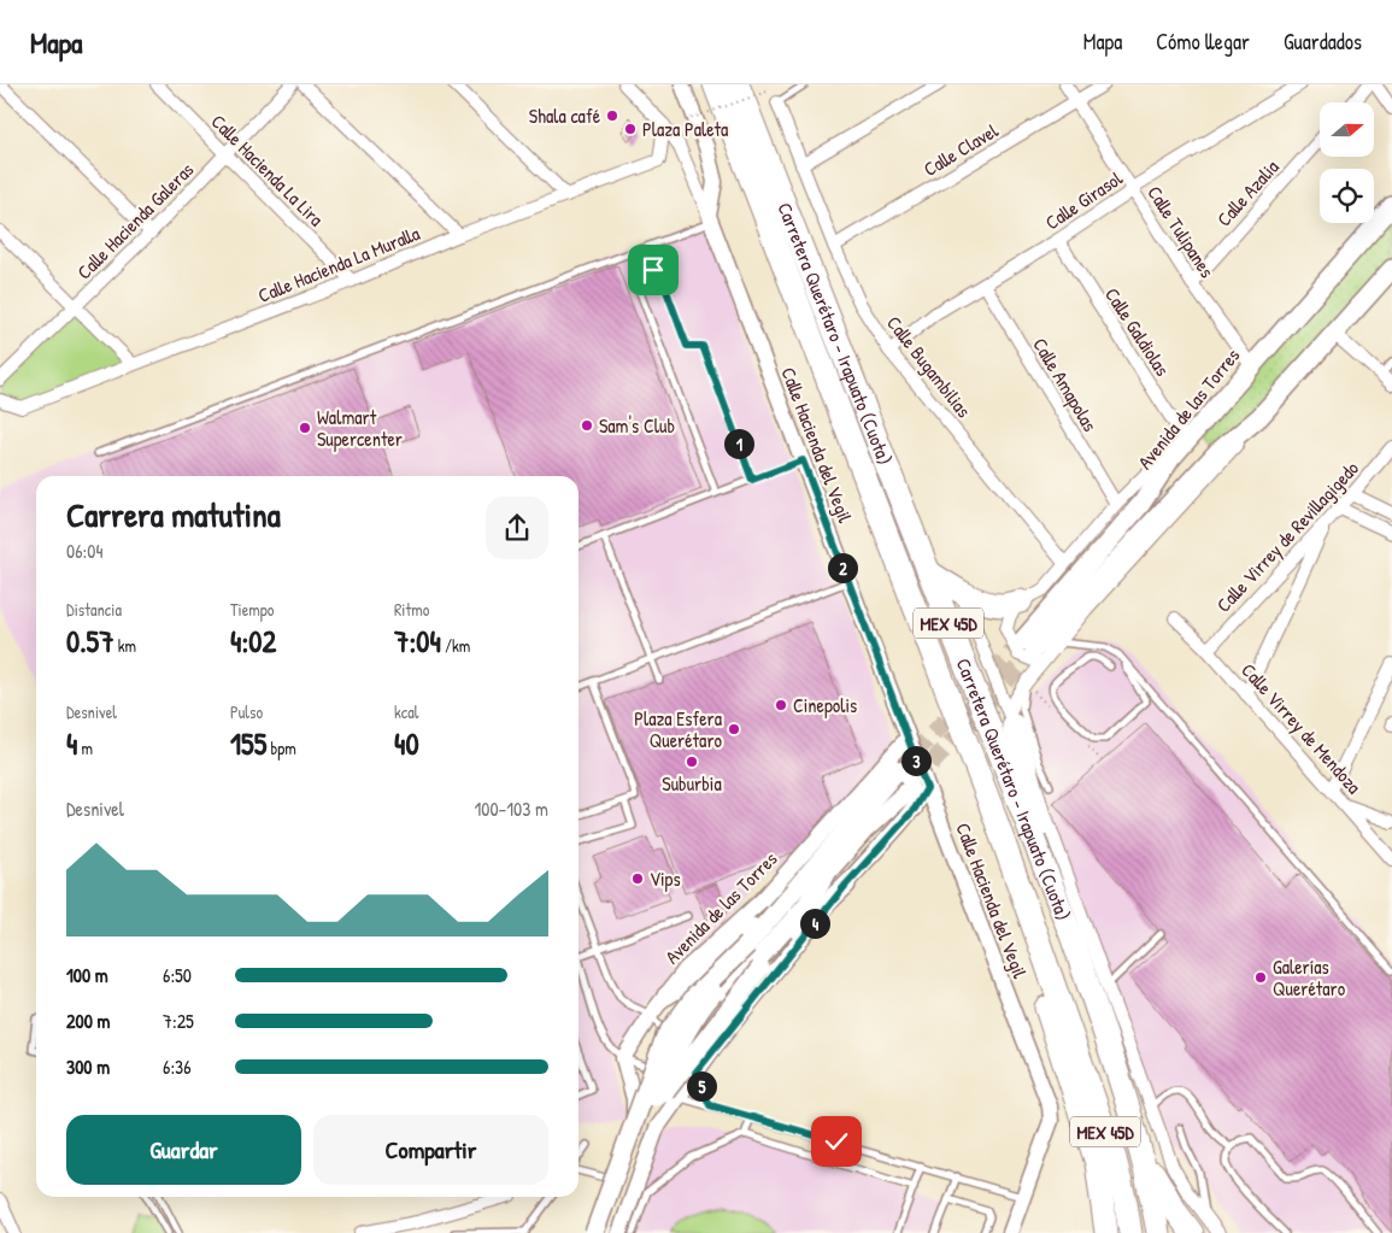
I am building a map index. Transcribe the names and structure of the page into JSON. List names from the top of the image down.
{
  "streets": {
    "highway": ["Carretera Querétaro - Irapuato (Cuota)", "MEX 45D"],
    "main road": ["Avenida de las Torres"],
    "street": [
      "Calle Clavel",
      "Calle Hacienda La Lira",
      "Calle Azalia",
      "Calle Girasol",
      "Calle Hacienda Galeras",
      "Calle Tulipanes",
      "Calle Hacienda La Muralla",
      "Calle Galdiolas",
      "Calle Bugambilias",
      "Calle Amapolas",
      "Calle Hacienda del Vegil",
      "Calle Virrey de Revillagigedo",
      "Calle Virrey de Mendoza"
    ]
  },
  "crossings": [
    ["Calle Clavel", "Calle Tulipanes"],
    ["Calle Clavel", "Calle Bugambilias"],
    ["Calle Hacienda La Lira", "Calle Hacienda Galeras"],
    ["Calle Hacienda La Lira", "Calle Hacienda La Muralla"],
    ["Calle Azalia", "Calle Tulipanes"],
    ["Calle Girasol", "Calle Tulipanes"],
    ["Calle Girasol", "Calle Galdiolas"],
    ["Calle Girasol", "Calle Bugambilias"],
    ["Calle Girasol", "Calle Amapolas"],
    ["Calle Tulipanes", "Avenida de las Torres"],
    ["Calle Hacienda La Muralla", "Calle Hacienda del Vegil"],
    ["Calle Galdiolas", "Avenida de las Torres"],
    ["Avenida de las Torres", "Calle Hacienda del Vegil"],
    ["Calle Virrey de Revillagigedo", "Calle Virrey de Mendoza"]
  ],
  "places": [
    "Shala café",
    "Plaza Paleta",
    "Sam's Club",
    "Walmart Supercenter",
    "Cinepolis",
    "Plaza Esfera Querétaro",
    "Suburbia",
    "Vips",
    "Galerías Querétaro"
  ],
  "north": "right",
  "page": {
    "header": "Mapa",
    "nav": ["Mapa", "Cómo llegar", "Guardados"],
    "pins": [
      "1",
      "2",
      "3",
      "4",
      "5"
    ],
    "heading": ["Carrera matutina", "06:04"],
    "stats": [
      ["Distancia", "0.57 km"],
      ["Tiempo", "4:02"],
      ["Ritmo", "7:04 /km"],
      ["Desnivel", "4 m"],
      ["Pulso", "155 bpm"],
      ["kcal", "40"]
    ],
    "chart": ["Desnivel", "100–103 m"],
    "list": [
      {
        "name": "100 m",
        "note": "6:50"
      },
      {
        "name": "200 m",
        "note": "7:25"
      },
      {
        "name": "300 m",
        "note": "6:36"
      }
    ],
    "buttons": ["Guardar", "Compartir"]
  }
}
